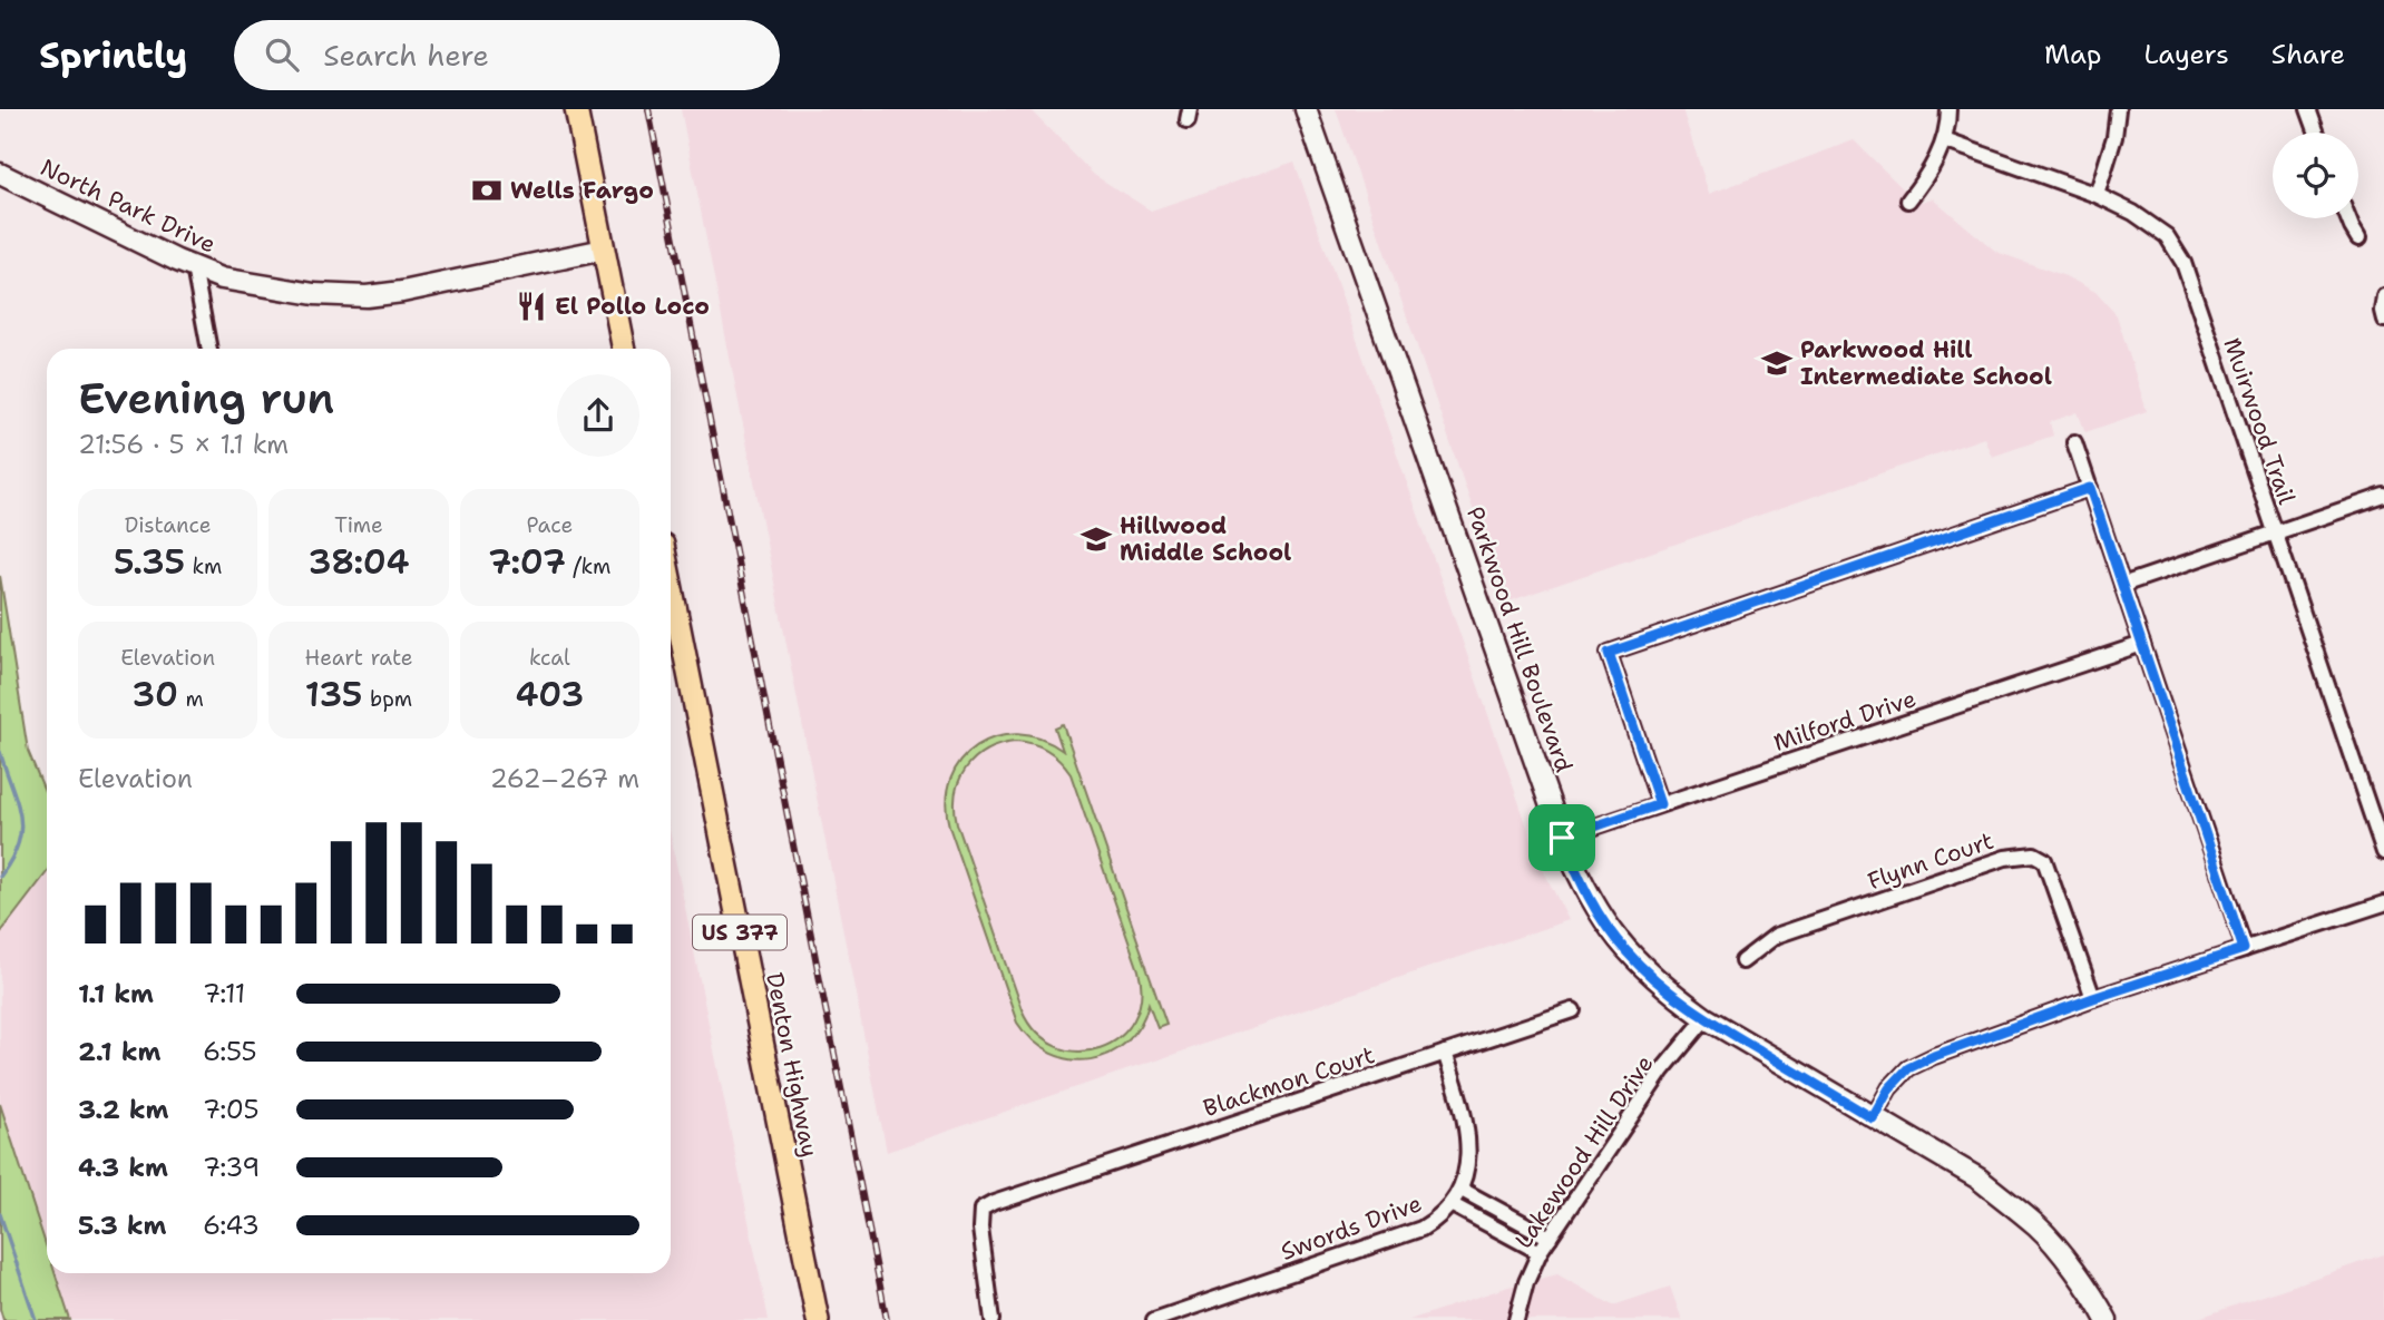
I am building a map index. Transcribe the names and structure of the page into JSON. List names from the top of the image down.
{
  "streets": {
    "main road": ["US 377", "Denton Highway"],
    "street": [
      "North Park Drive",
      "Muirwood Trail",
      "Parkwood Hill Boulevard",
      "Milford Drive",
      "Flynn Court",
      "Blackmon Court",
      "Lakewood Hill Drive",
      "Swords Drive"
    ]
  },
  "crossings": [
    ["Parkwood Hill Boulevard", "Milford Drive"],
    ["Parkwood Hill Boulevard", "Lakewood Hill Drive"],
    ["Blackmon Court", "Swords Drive"]
  ],
  "places": {
    "bank": ["Wells Fargo"],
    "restaurant": ["El Pollo Loco"],
    "school or university": ["Parkwood Hill Intermediate School", "Hillwood Middle School"]
  },
  "page": {
    "header": "Sprintly",
    "search": "Search here",
    "nav": ["Map", "Layers", "Share"],
    "heading": ["Evening run", "21:56 · 5 × 1.1 km"],
    "stats": [
      ["Distance", "5.35 km"],
      ["Time", "38:04"],
      ["Pace", "7:07 /km"],
      ["Elevation", "30 m"],
      ["Heart rate", "135 bpm"],
      ["kcal", "403"]
    ],
    "chart": ["Elevation", "262–267 m"],
    "list": [
      {
        "name": "1.1 km",
        "note": "7:11"
      },
      {
        "name": "2.1 km",
        "note": "6:55"
      },
      {
        "name": "3.2 km",
        "note": "7:05"
      },
      {
        "name": "4.3 km",
        "note": "7:39"
      },
      {
        "name": "5.3 km",
        "note": "6:43"
      }
    ]
  }
}
